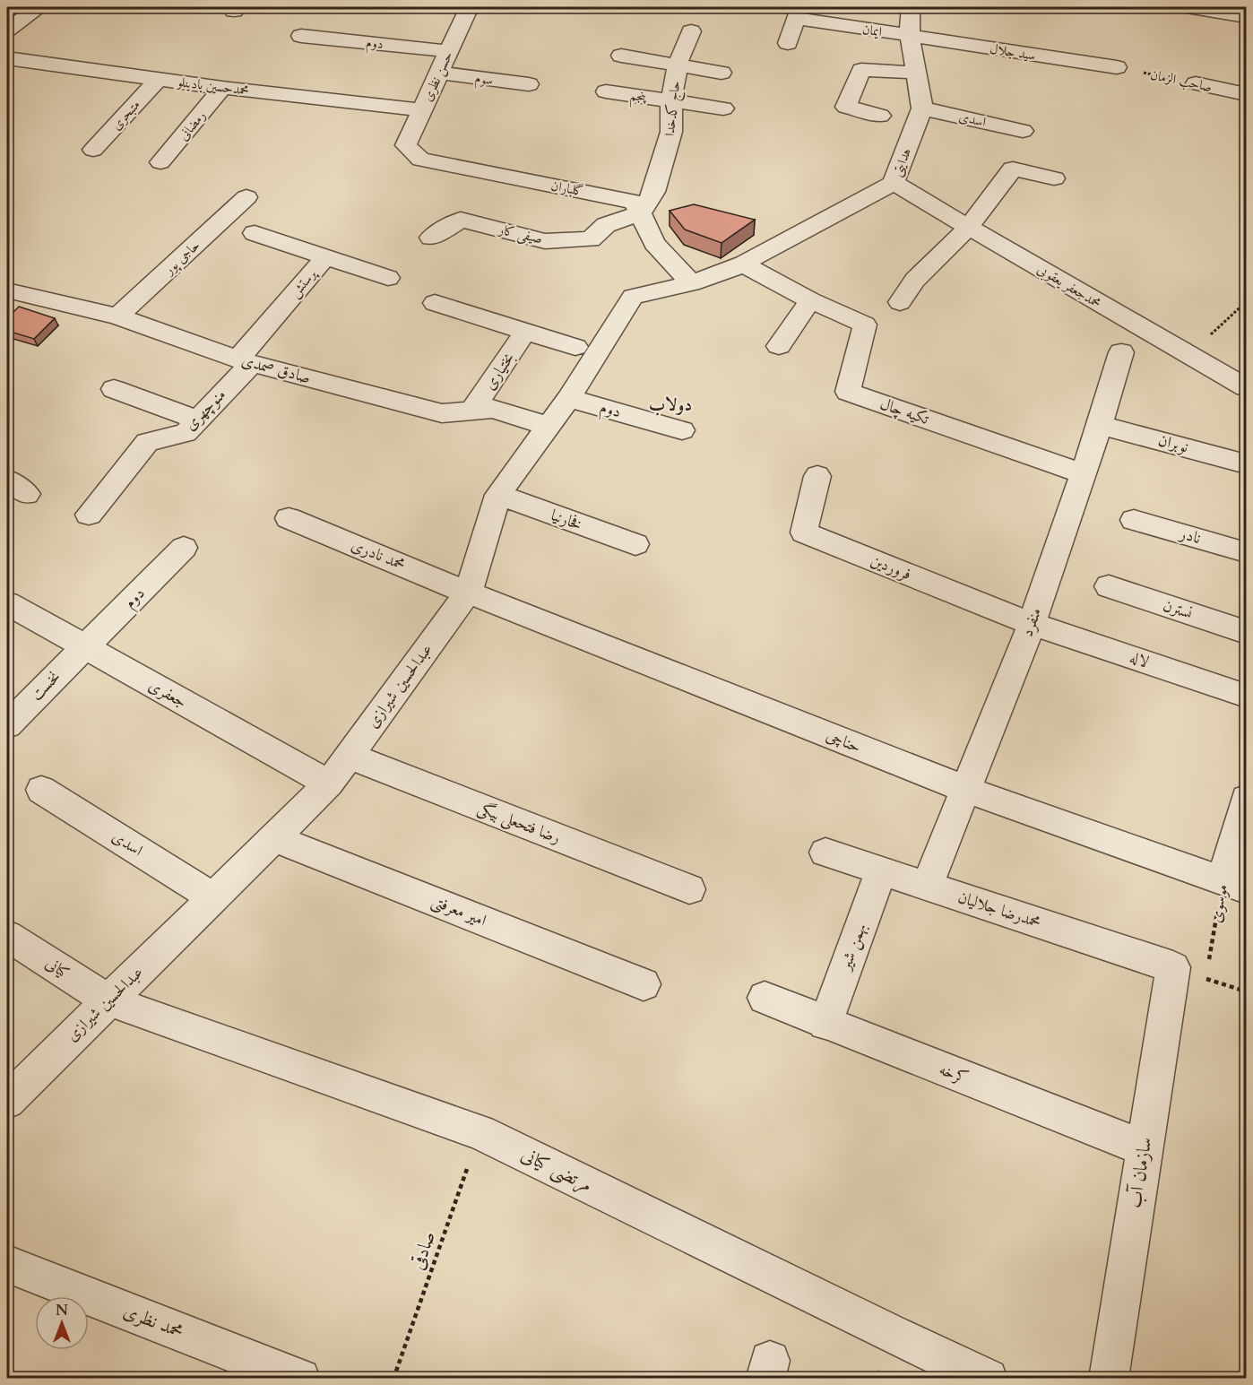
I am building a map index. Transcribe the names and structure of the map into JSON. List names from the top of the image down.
{
  "streets": {
    "street": [
      "ایمان",
      "دوم",
      "سید جلال",
      "حسن نظری",
      "سوم",
      "صاحب الزمان",
      "محمدحسین بادینلو",
      "پنجم",
      "حاج کدخدا",
      "متبحری",
      "اسدی",
      "رمضانی",
      "هدایتی",
      "گلباران",
      "صیفی کار",
      "حاجی پور",
      "پرستش",
      "محمدجعفر یعقوبی",
      "صادق صمدی",
      "بختیاری",
      "منوچهری",
      "تکیه چال",
      "نوبران",
      "فخارنیا",
      "نادر",
      "محمد نادری",
      "فروردین",
      "نسترن",
      "منفرد",
      "لاله",
      "نخست",
      "عبدالحسین شیرازی",
      "جعفری",
      "حناچی",
      "رضا فتحعلی بیگی",
      "موسوی",
      "محمدرضا جلالیان",
      "امیر معرفتی",
      "بهمن شیر",
      "کیانی",
      "کرخه",
      "مرتضی کیانی",
      "سازمان آب",
      "محمد نظری"
    ],
    "path": ["صادقی"]
  },
  "crossings": [
    ["ایمان", "سید جلال"],
    ["دوم", "حسن نظری"],
    ["دوم", "نخست"],
    ["دوم", "عبدالحسین شیرازی"],
    ["دوم", "جعفری"],
    ["سید جلال", "صاحب الزمان"],
    ["حسن نظری", "سوم"],
    ["حسن نظری", "محمدحسین بادینلو"],
    ["حسن نظری", "گلباران"],
    ["محمدحسین بادینلو", "متبحری"],
    ["محمدحسین بادینلو", "رمضانی"],
    ["پنجم", "حاج کدخدا"],
    ["حاج کدخدا", "گلباران"],
    ["حاج کدخدا", "صیفی کار"],
    ["اسدی", "هدایتی"],
    ["اسدی", "عبدالحسین شیرازی"],
    ["هدایتی", "محمدجعفر یعقوبی"],
    ["هدایتی", "تکیه چال"],
    ["هدایتی", "عبدالحسین شیرازی"],
    ["گلباران", "صیفی کار"],
    ["گلباران", "عبدالحسین شیرازی"],
    ["حاجی پور", "صادق صمدی"],
    ["پرستش", "صادق صمدی"],
    ["پرستش", "منوچهری"],
    ["صادق صمدی", "بختیاری"],
    ["صادق صمدی", "منوچهری"],
    ["صادق صمدی", "عبدالحسین شیرازی"],
    ["تکیه چال", "منفرد"],
    ["تکیه چال", "عبدالحسین شیرازی"],
    ["نوبران", "منفرد"],
    ["فخارنیا", "عبدالحسین شیرازی"],
    ["محمد نادری", "عبدالحسین شیرازی"],
    ["محمد نادری", "حناچی"],
    ["فروردین", "منفرد"],
    ["فروردین", "لاله"],
    ["منفرد", "لاله"],
    ["منفرد", "حناچی"],
    ["منفرد", "محمدرضا جلالیان"],
    ["نخست", "جعفری"],
    ["عبدالحسین شیرازی", "جعفری"],
    ["عبدالحسین شیرازی", "حناچی"],
    ["عبدالحسین شیرازی", "رضا فتحعلی بیگی"],
    ["عبدالحسین شیرازی", "امیر معرفتی"],
    ["عبدالحسین شیرازی", "کیانی"],
    ["عبدالحسین شیرازی", "مرتضی کیانی"],
    ["حناچی", "موسوی"],
    ["موسوی", "محمدرضا جلالیان"],
    ["موسوی", "سازمان آب"],
    ["محمدرضا جلالیان", "بهمن شیر"],
    ["محمدرضا جلالیان", "سازمان آب"],
    ["بهمن شیر", "کرخه"],
    ["کیانی", "مرتضی کیانی"],
    ["کرخه", "سازمان آب"],
    ["مرتضی کیانی", "صادقی"]
  ],
  "districts": ["دولاب"],
  "north": "top"
}
